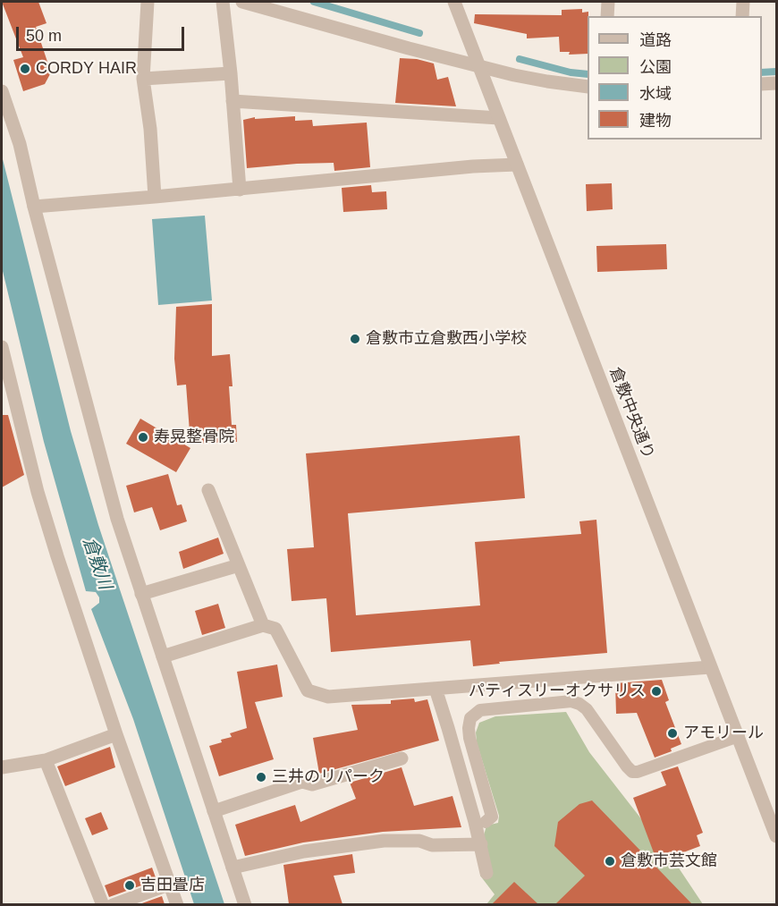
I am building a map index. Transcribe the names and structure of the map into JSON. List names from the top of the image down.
{
  "streets": {
    "street": ["倉敷中央通り"]
  },
  "water": ["倉敷川"],
  "places": [
    "CORDY HAIR",
    "倉敷市立倉敷西小学校",
    "寿晃整骨院",
    "パティスリーオクサリス",
    "アモリール",
    "三井のリパーク",
    "倉敷市芸文館",
    "吉田畳店"
  ],
  "legend": [
    "道路",
    "公園",
    "水域",
    "建物"
  ],
  "scale_bar": "50 m"
}
